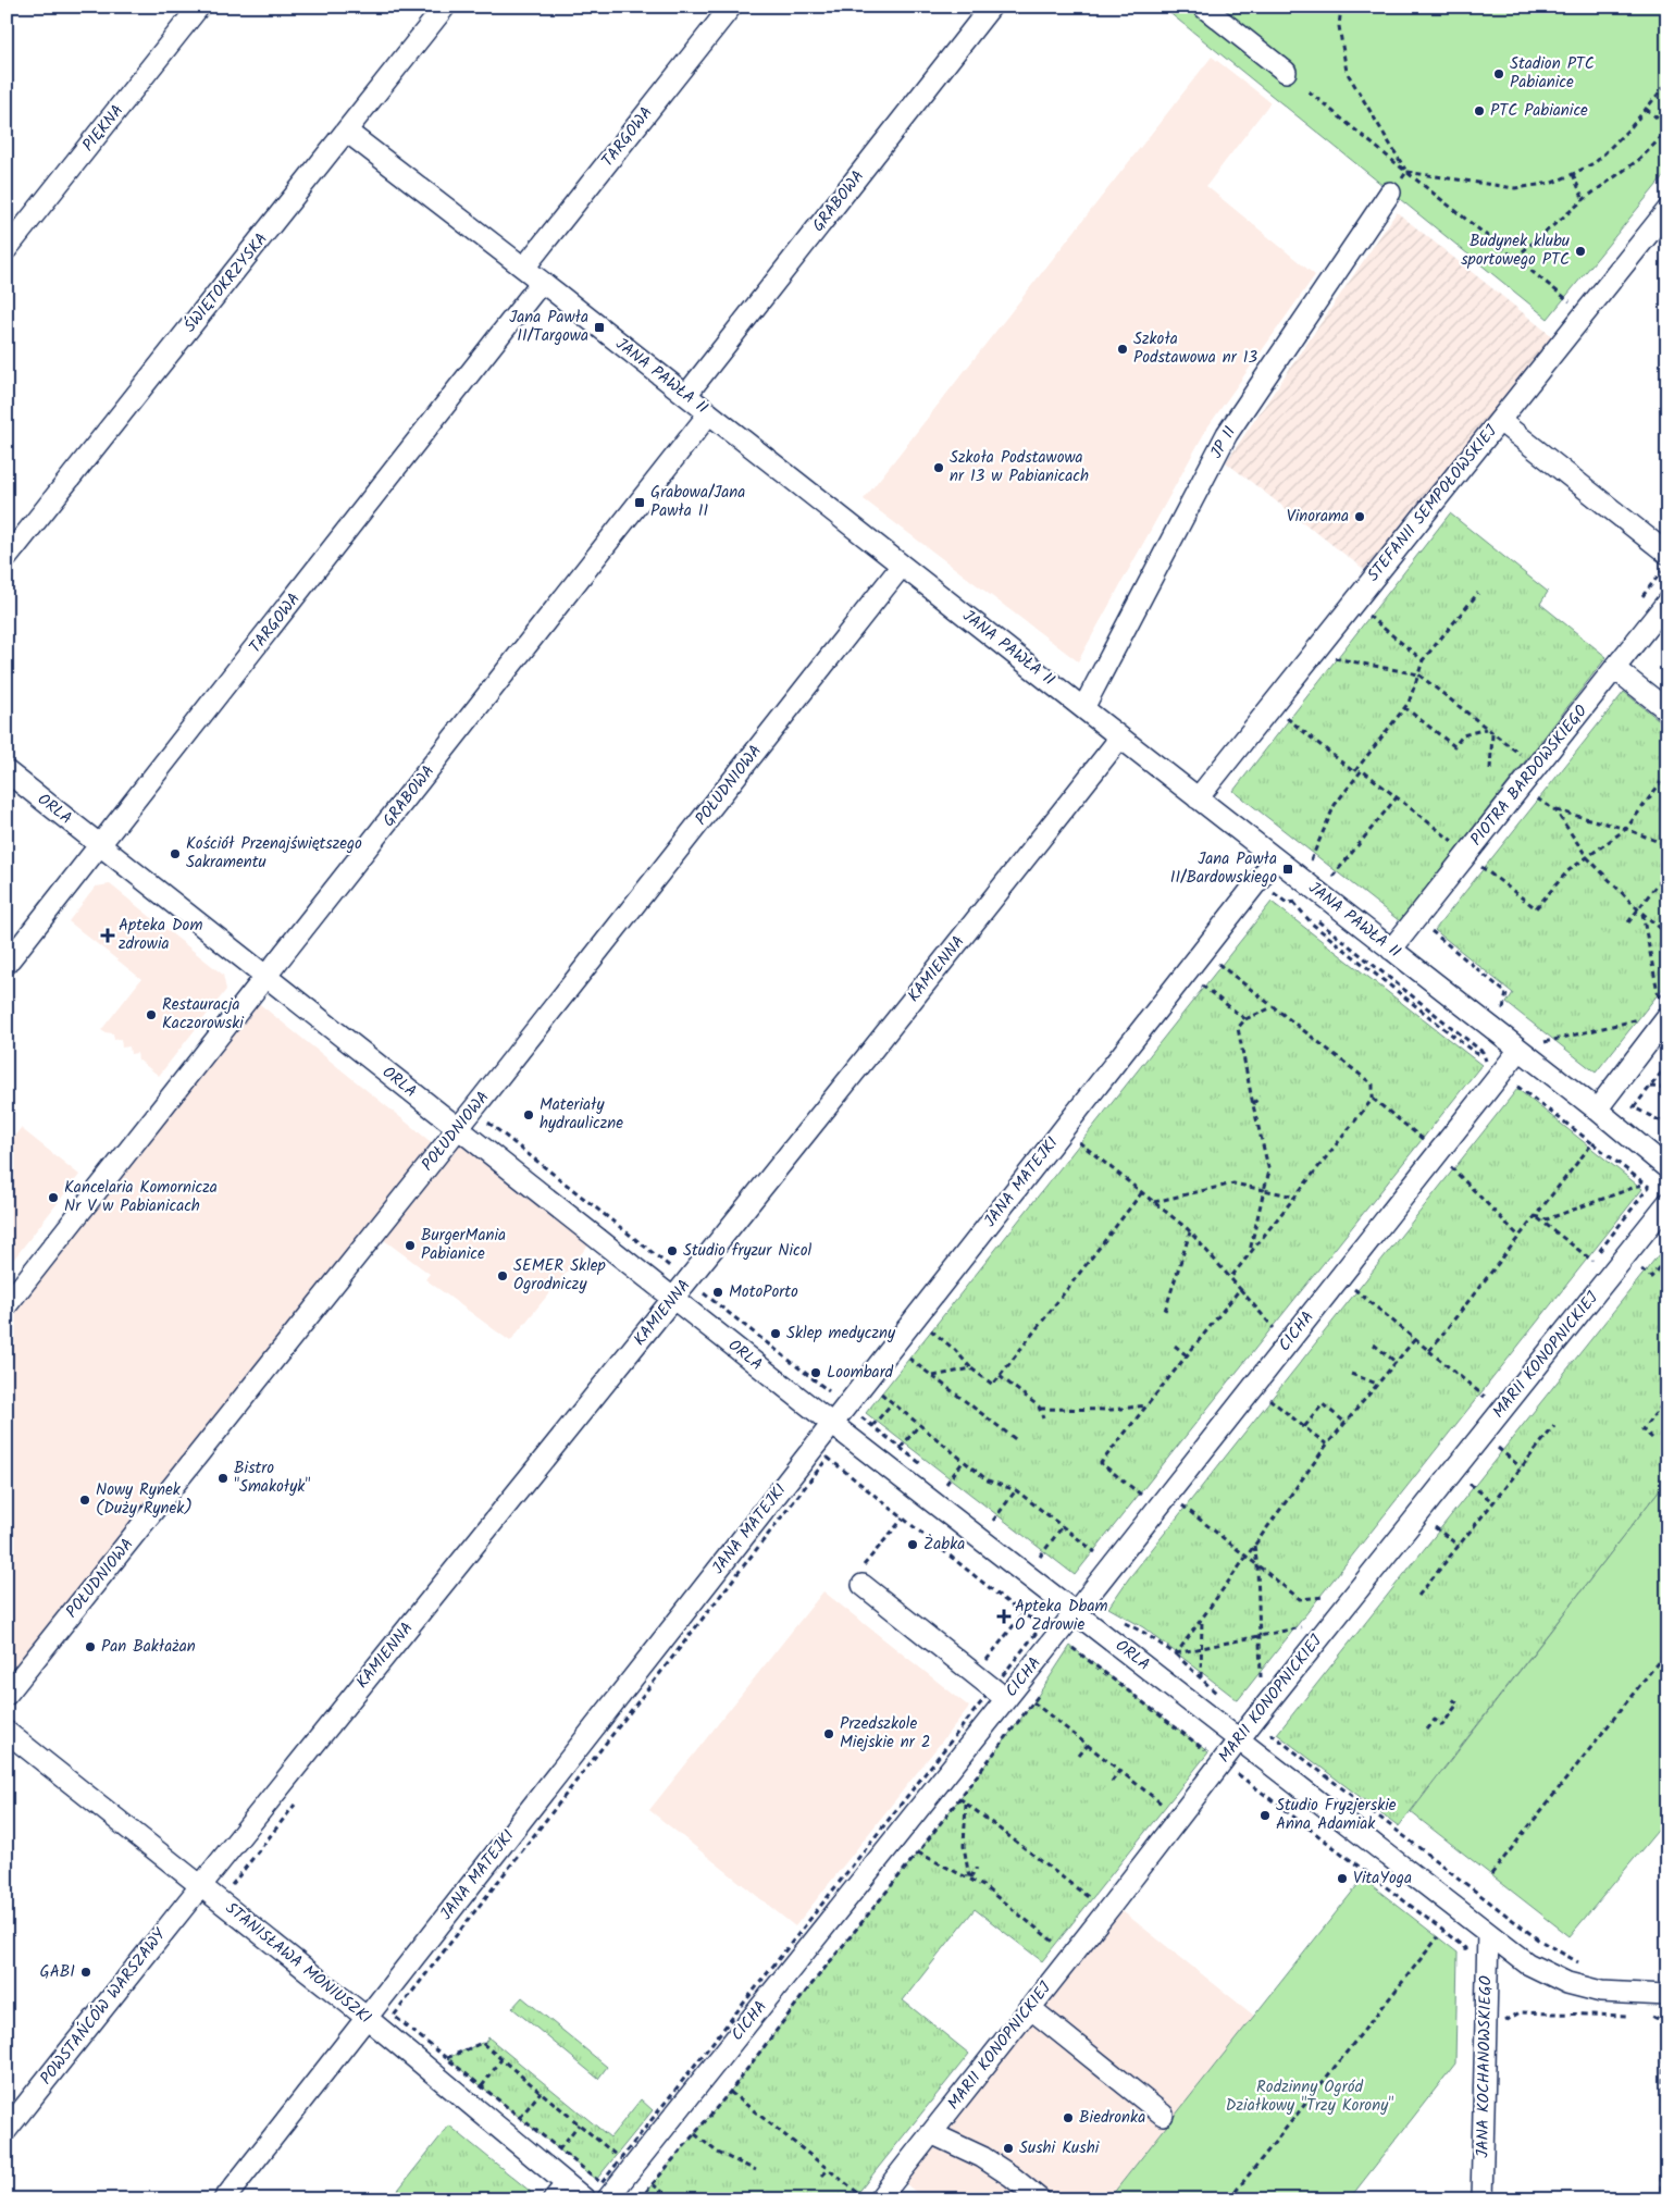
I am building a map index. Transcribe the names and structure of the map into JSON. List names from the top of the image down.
{
  "streets": {
    "street": [
      "PIĘKNA",
      "TARGOWA",
      "GRABOWA",
      "ŚWIĘTOKRZYSKA",
      "JANA PAWŁA II",
      "JP II",
      "STEFANII SEMPOŁOWSKIEJ",
      "PIOTRA BARDOWSKIEGO",
      "POŁUDNIOWA",
      "ORLA",
      "KAMIENNA",
      "JANA MATEJKI",
      "CICHA",
      "MARII KONOPNICKIEJ",
      "STANISŁAWA MONIUSZKI",
      "POWSTAŃCÓW WARSZAWY",
      "JANA KOCHANOWSKIEGO"
    ]
  },
  "crossings": [
    ["TARGOWA", "JANA PAWŁA II"],
    ["TARGOWA", "ORLA"],
    ["GRABOWA", "JANA PAWŁA II"],
    ["GRABOWA", "ORLA"],
    ["ŚWIĘTOKRZYSKA", "JANA PAWŁA II"],
    ["JANA PAWŁA II", "JP II"],
    ["JANA PAWŁA II", "STEFANII SEMPOŁOWSKIEJ"],
    ["JANA PAWŁA II", "PIOTRA BARDOWSKIEGO"],
    ["JANA PAWŁA II", "POŁUDNIOWA"],
    ["JANA PAWŁA II", "KAMIENNA"],
    ["JANA PAWŁA II", "JANA MATEJKI"],
    ["JANA PAWŁA II", "CICHA"],
    ["POŁUDNIOWA", "ORLA"],
    ["ORLA", "KAMIENNA"],
    ["ORLA", "JANA MATEJKI"],
    ["ORLA", "CICHA"],
    ["ORLA", "MARII KONOPNICKIEJ"],
    ["ORLA", "JANA KOCHANOWSKIEGO"],
    ["KAMIENNA", "STANISŁAWA MONIUSZKI"],
    ["KAMIENNA", "POWSTAŃCÓW WARSZAWY"],
    ["JANA MATEJKI", "STANISŁAWA MONIUSZKI"],
    ["STANISŁAWA MONIUSZKI", "POWSTAŃCÓW WARSZAWY"]
  ],
  "parks": ["Rodzinny Ogród Działkowy \"Trzy Korony\""],
  "places": {
    "other": [
      "Stadion PTC Pabianice",
      "PTC Pabianice",
      "Budynek klubu sportowego PTC",
      "Szkoła Podstawowa nr 13",
      "Szkoła Podstawowa nr 13 w Pabianicach",
      "Vinorama",
      "Kościół Przenajświętszego Sakramentu",
      "Restauracja Kaczorowski",
      "Materiały hydrauliczne",
      "Kancelaria Komornicza Nr V w Pabianicach",
      "BurgerMania Pabianice",
      "Studio fryzur Nicol",
      "SEMER Sklep Ogrodniczy",
      "MotoPorto",
      "Sklep medyczny",
      "Loombard",
      "Bistro \"Smakołyk\"",
      "Nowy Rynek (Duży Rynek)",
      "Żabka",
      "Pan Bakłażan",
      "Przedszkole Miejskie nr 2",
      "Studio Fryzjerskie Anna Adamiak",
      "VitaYoga",
      "GABI",
      "Biedronka",
      "Sushi Kushi"
    ],
    "transit": ["Jana Pawła II/Targowa", "Grabowa/Jana Pawła II", "Jana Pawła II/Bardowskiego"],
    "health": ["Apteka Dom zdrowia", "Apteka Dbam O Zdrowie"]
  }
}
